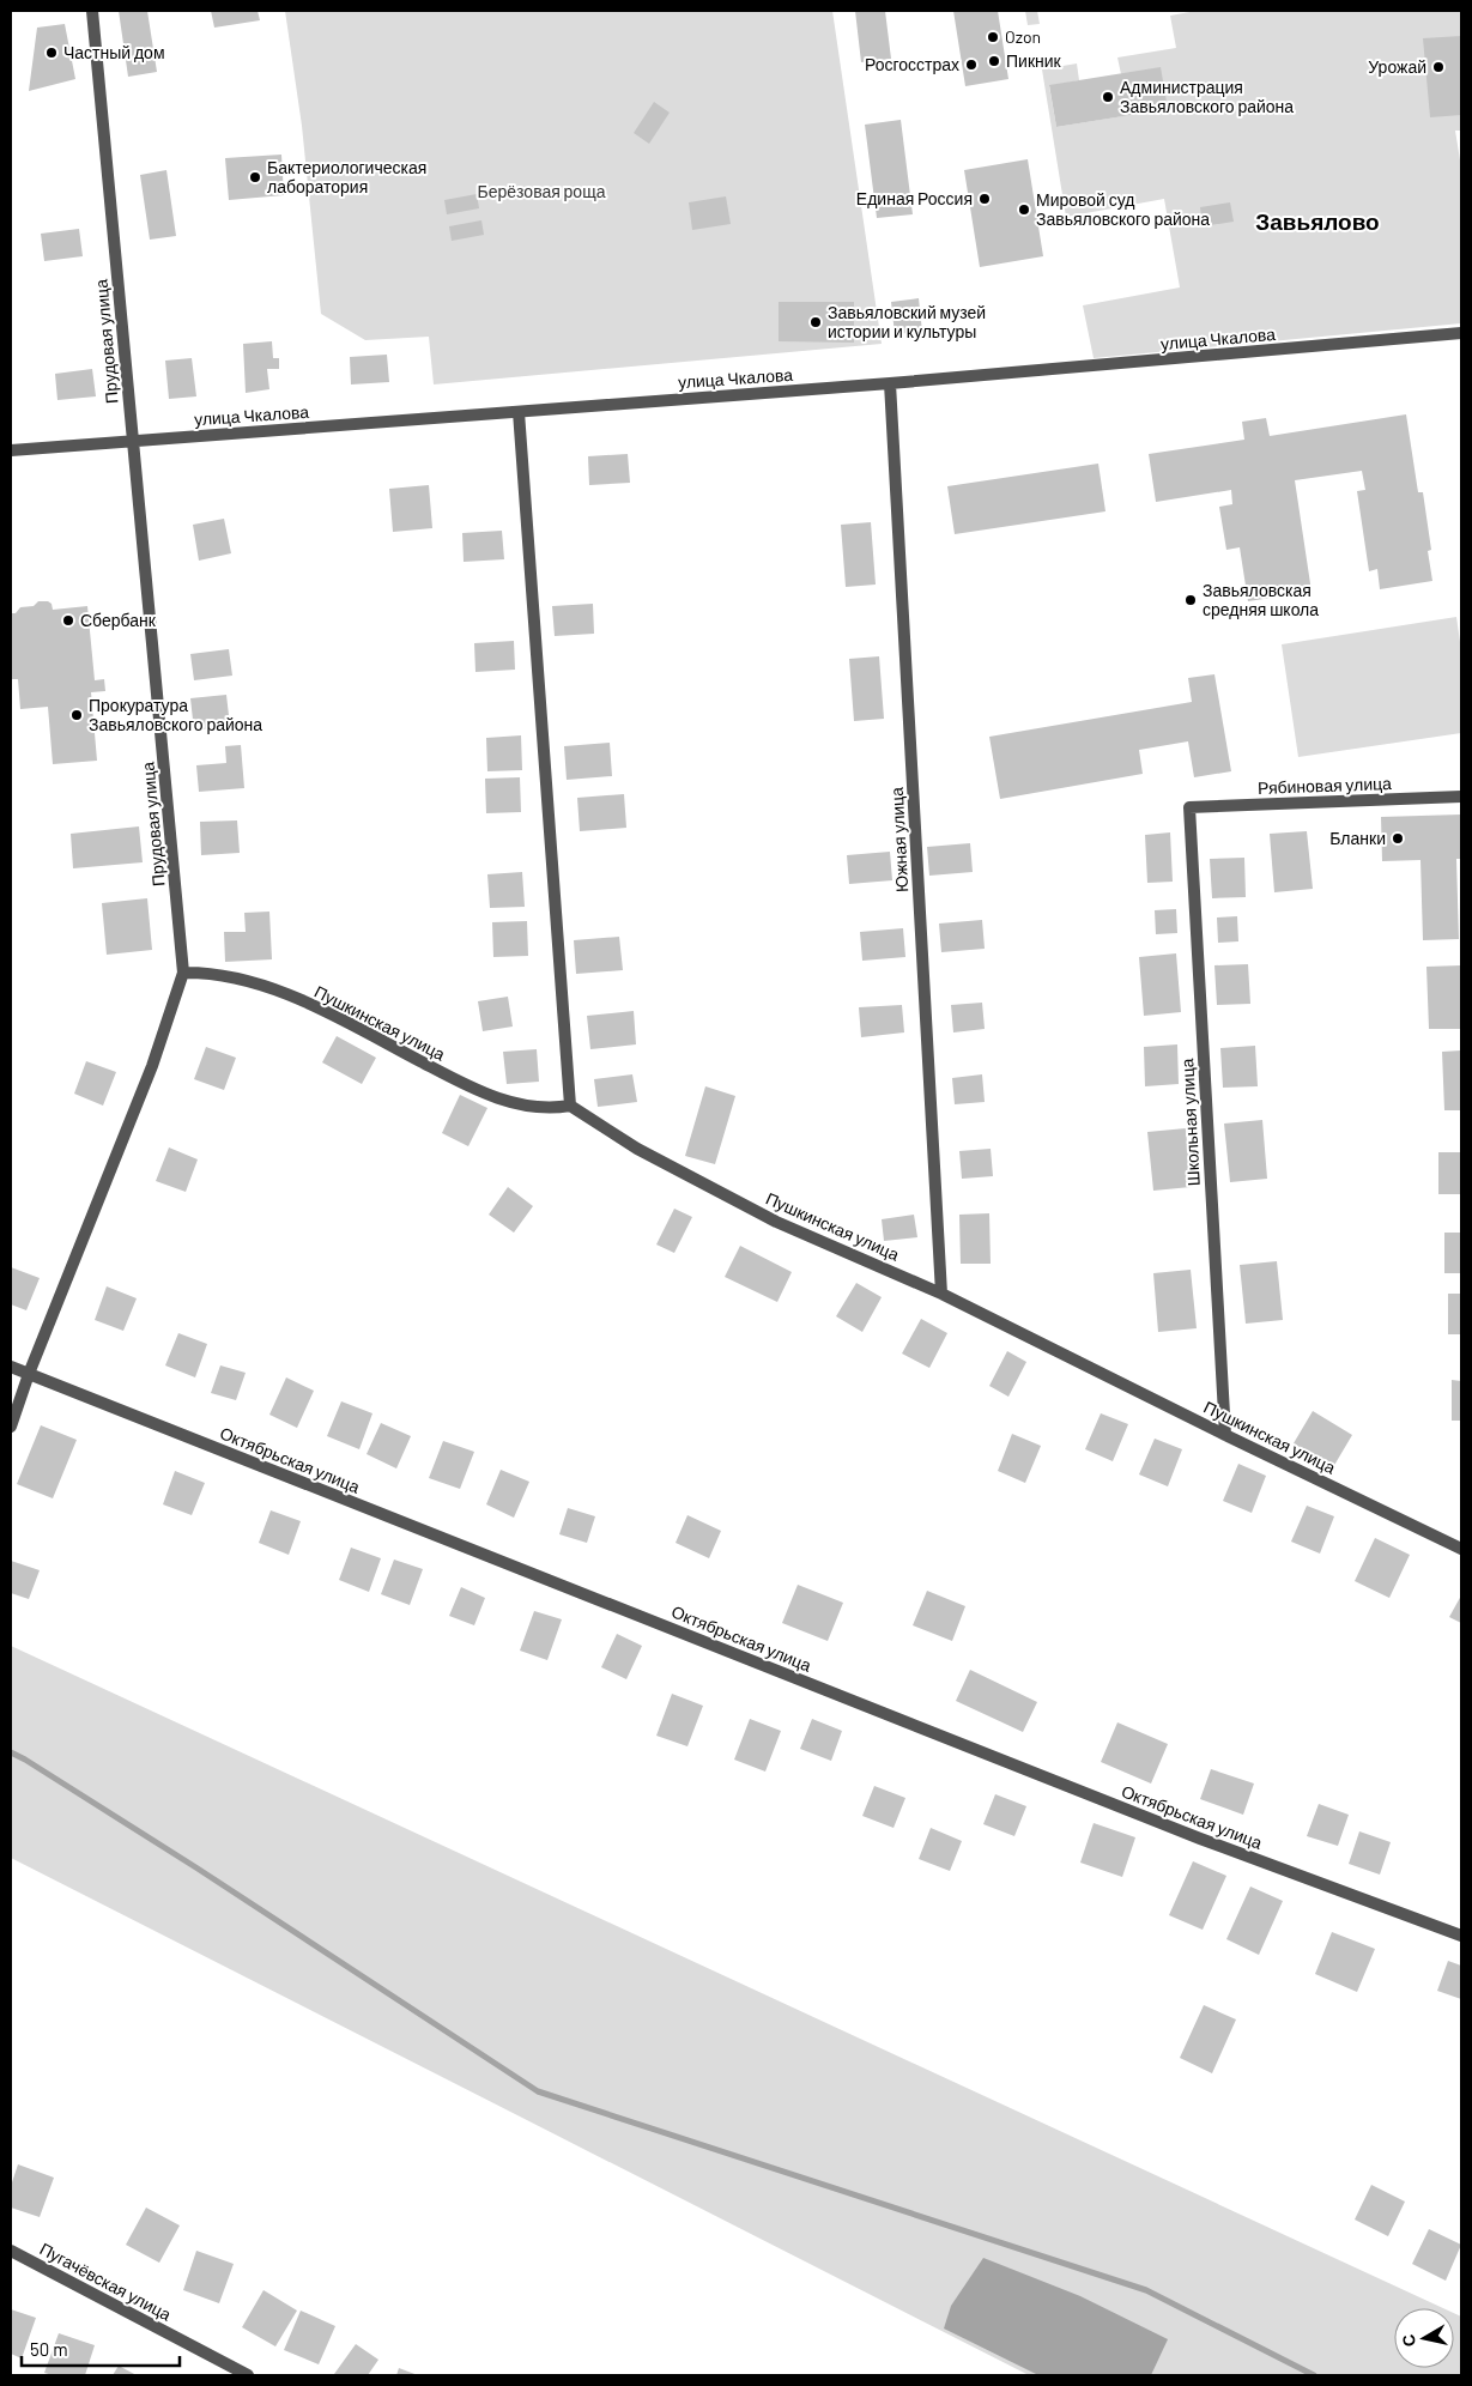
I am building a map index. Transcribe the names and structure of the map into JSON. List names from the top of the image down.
{
  "streets": {
    "street": [
      "улица Чкалова",
      "Прудовая улица",
      "Рябиновая улица",
      "Южная улица",
      "Пушкинская улица",
      "Школьная улица",
      "Октябрьская улица",
      "Пугачёвская улица"
    ]
  },
  "crossings": [
    ["улица Чкалова", "Прудовая улица"],
    ["улица Чкалова", "Южная улица"],
    ["Прудовая улица", "Пушкинская улица"],
    ["Прудовая улица", "Октябрьская улица"],
    ["Рябиновая улица", "Школьная улица"],
    ["Южная улица", "Пушкинская улица"],
    ["Пушкинская улица", "Школьная улица"]
  ],
  "districts": ["Завьялово"],
  "parks": ["Берёзовая роща"],
  "places": [
    "Ozon",
    "Частный дом",
    "Пикник",
    "Росгосстрах",
    "Урожай",
    "Администрация Завьяловского района",
    "Бактериологическая лаборатория",
    "Единая Россия",
    "Мировой суд Завьяловского района",
    "Завьяловский музей истории и культуры",
    "Завьяловская средняя школа",
    "Сбербанк",
    "Прокуратура Завьяловского района",
    "Бланки"
  ],
  "scale_bar": "50 m",
  "north": "left"
}
